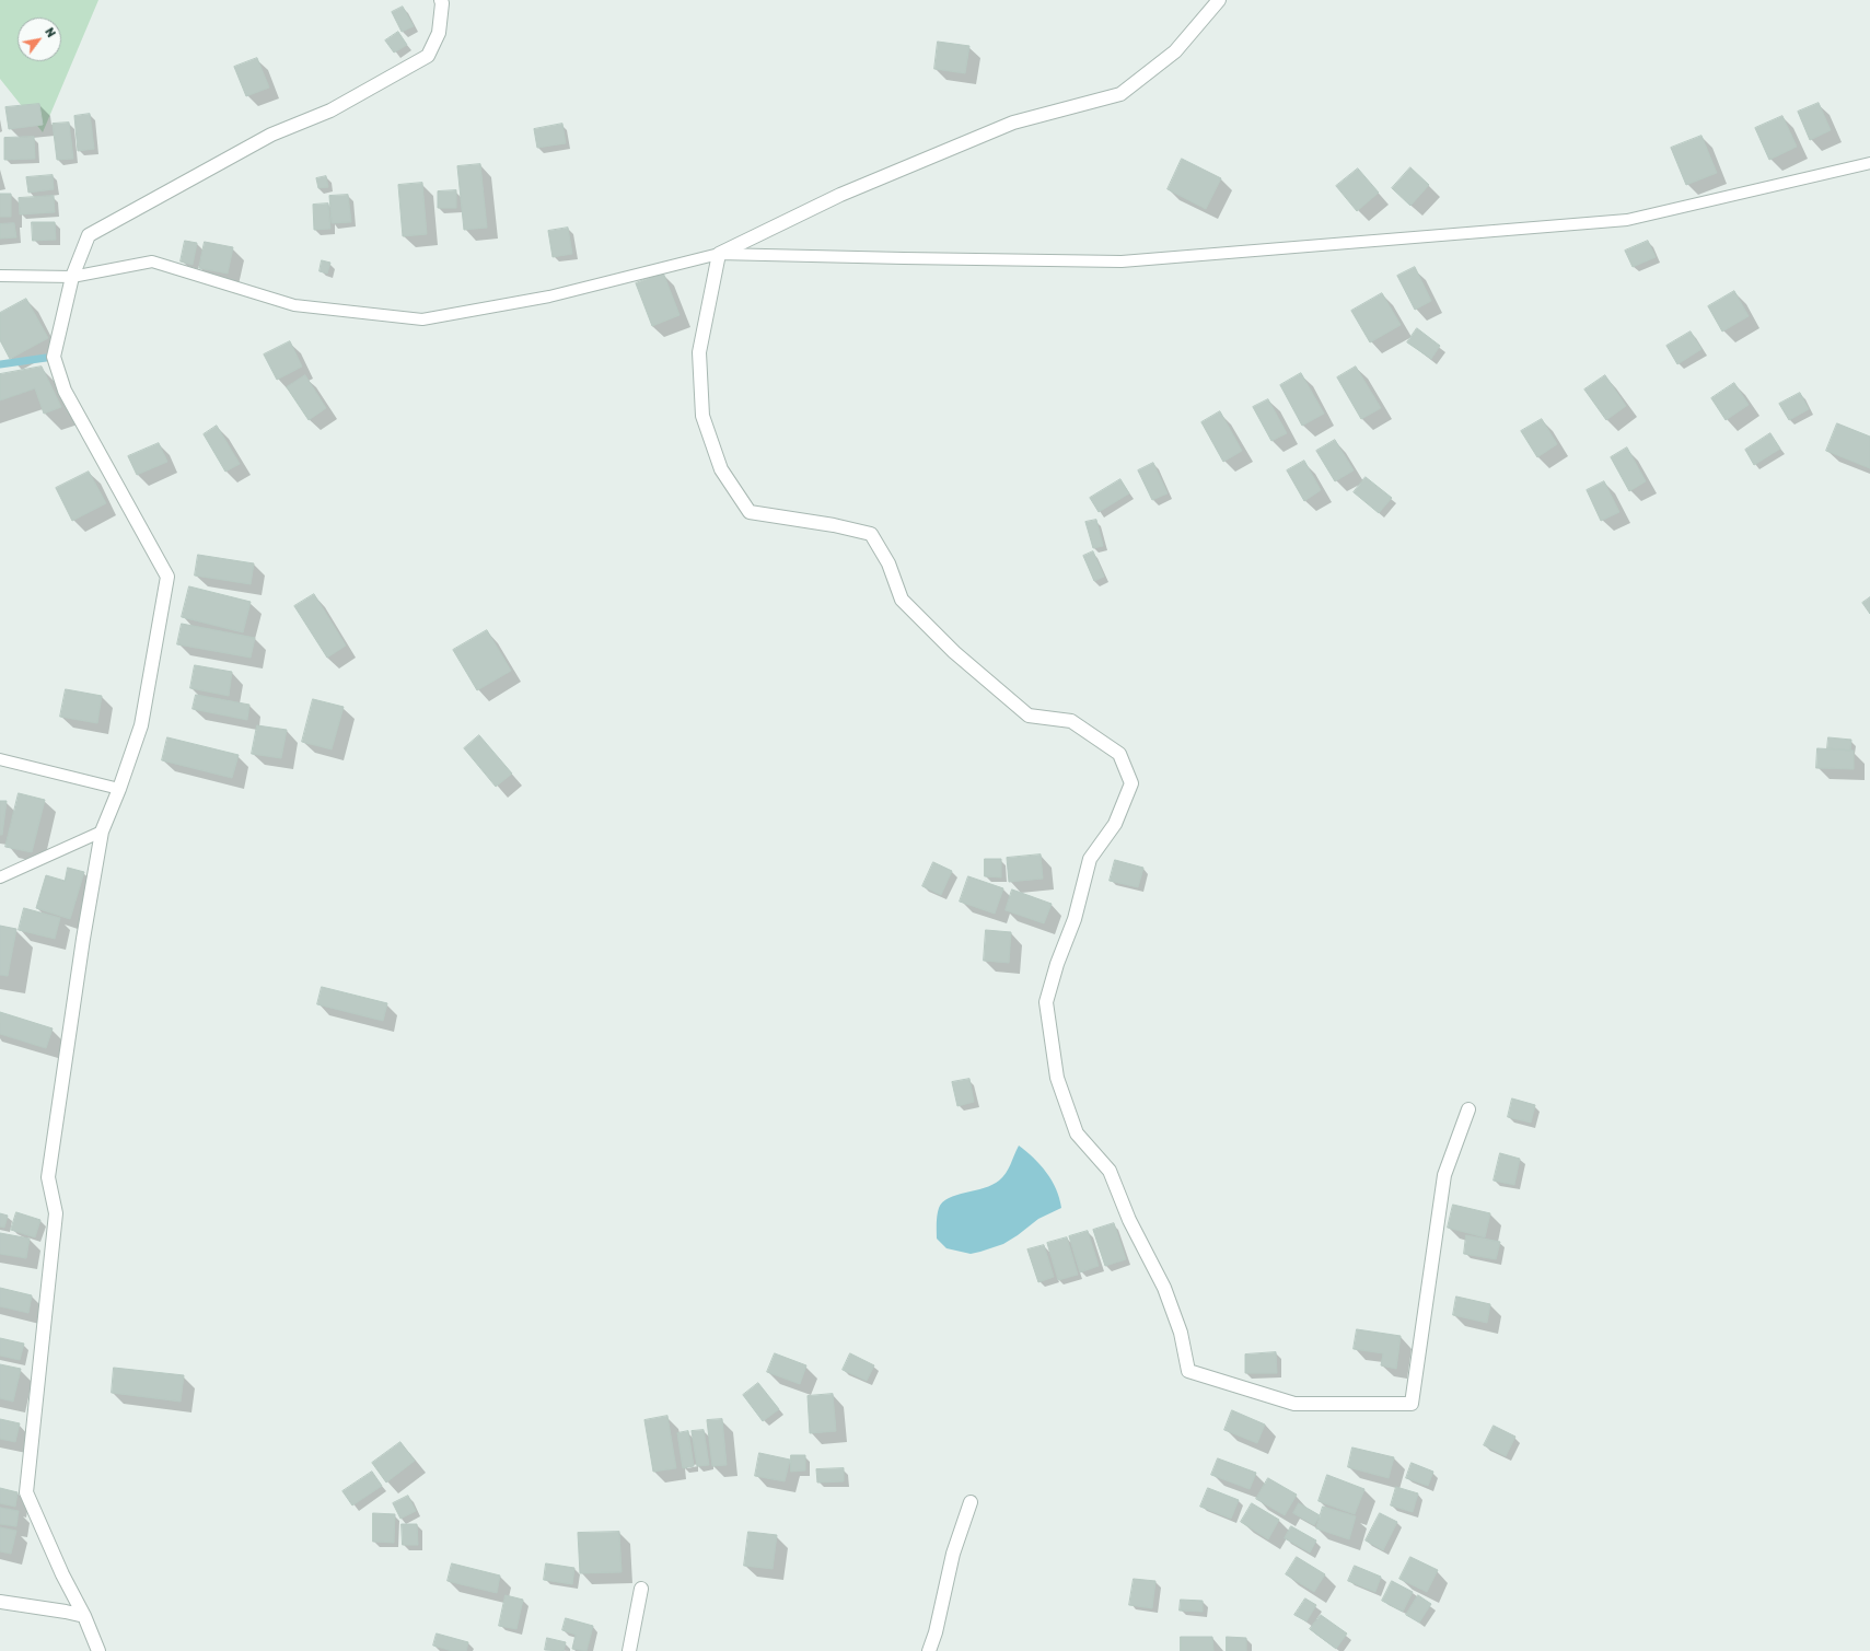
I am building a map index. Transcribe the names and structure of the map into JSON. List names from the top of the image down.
{
  "north": "top right"
}
